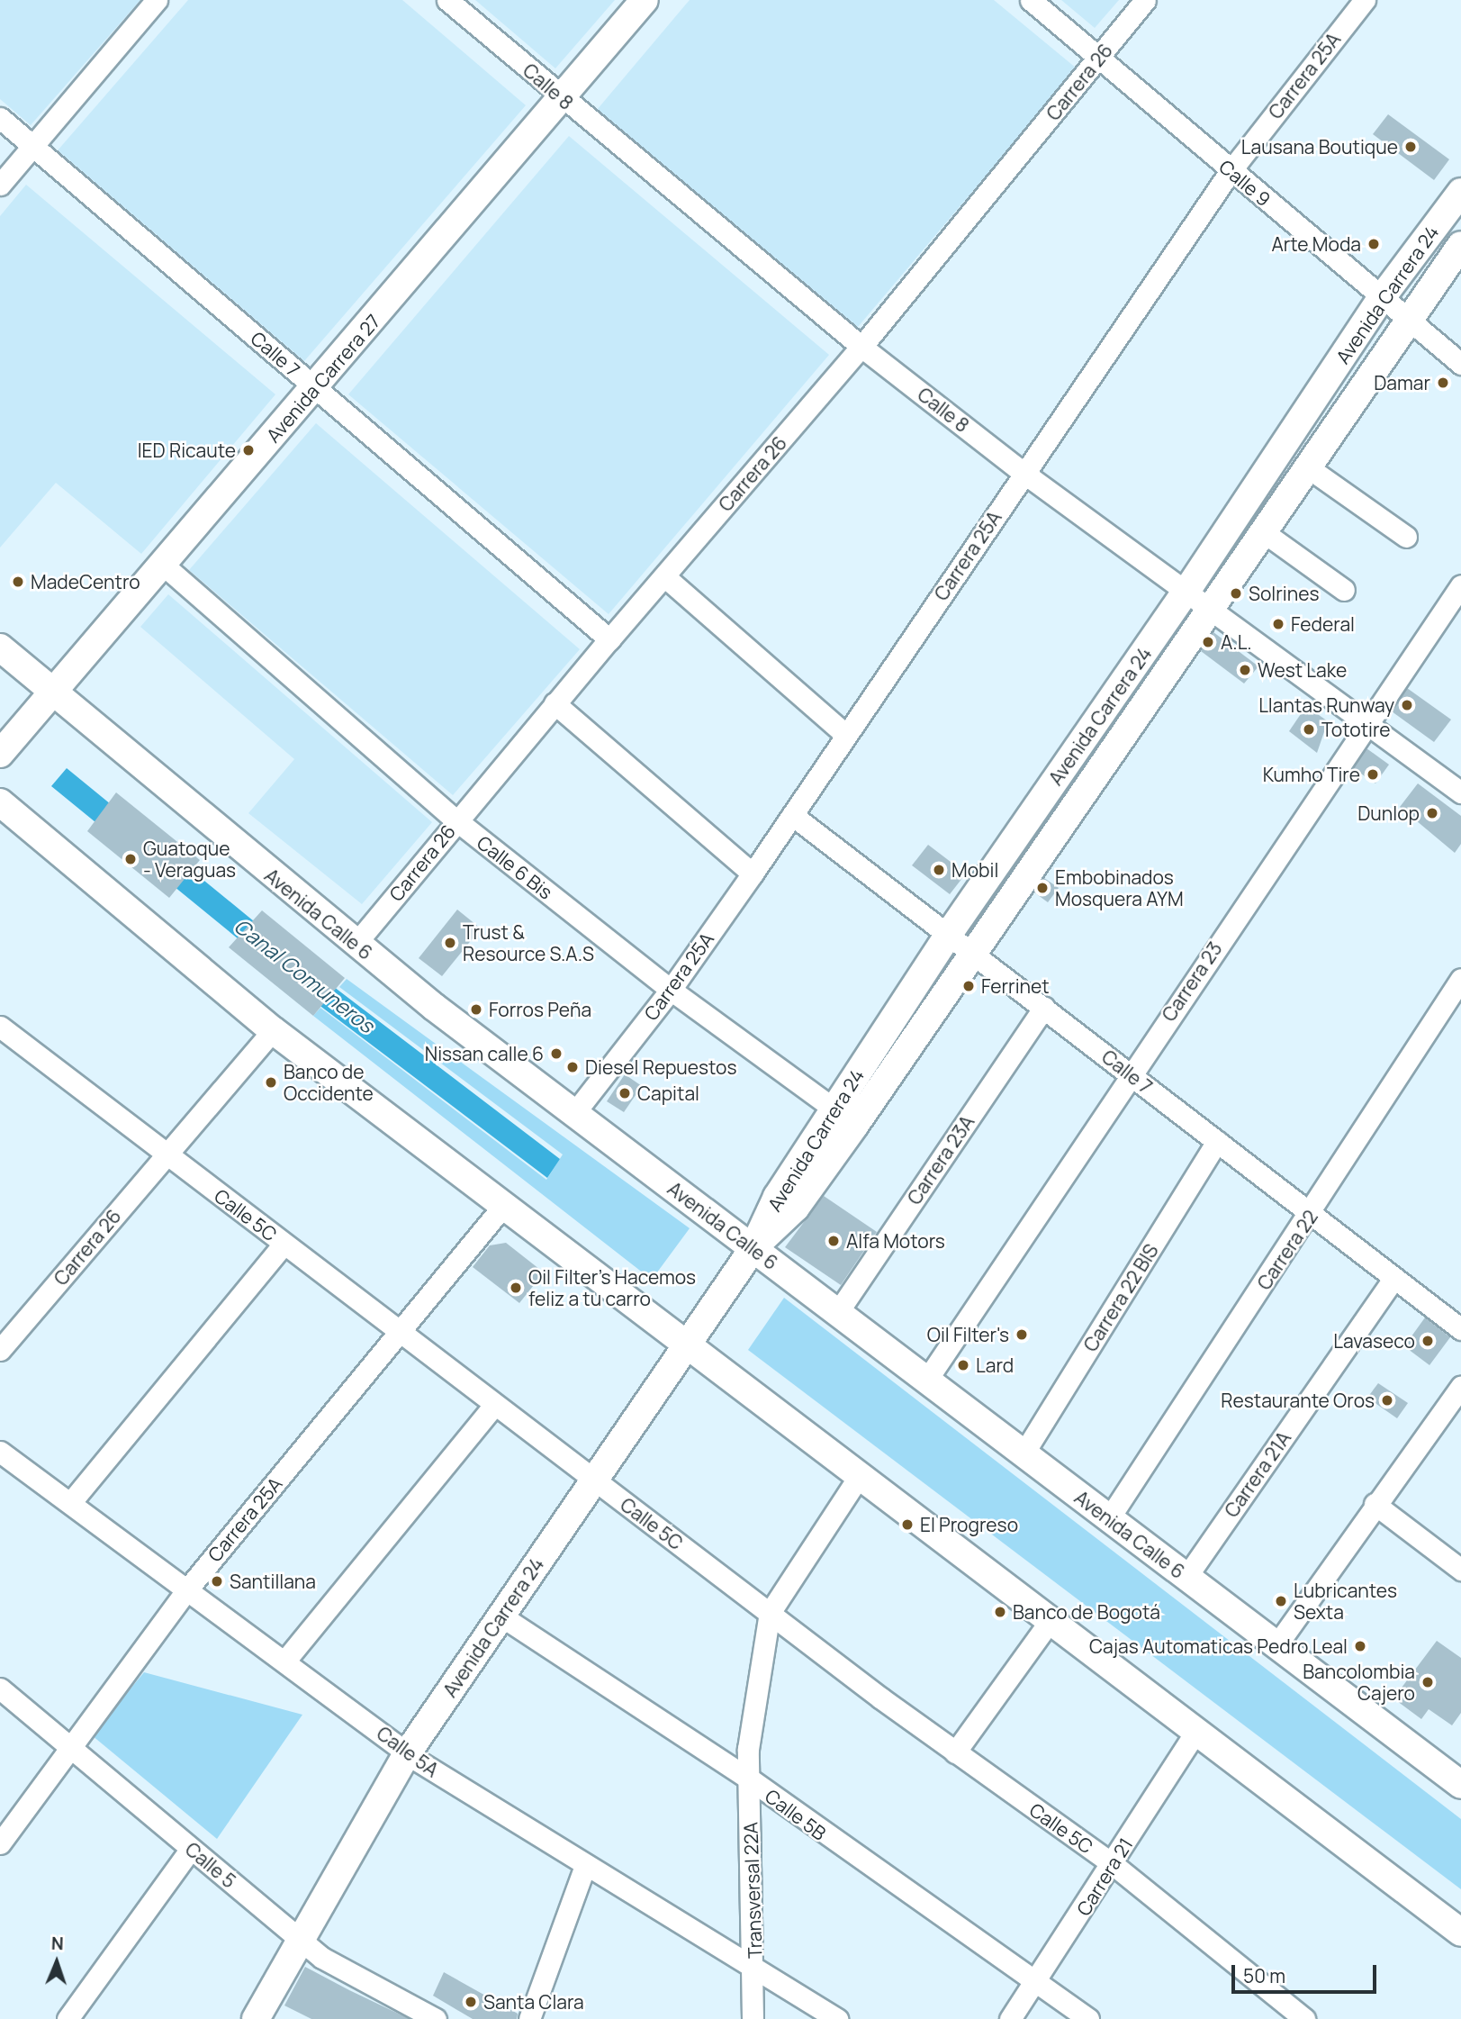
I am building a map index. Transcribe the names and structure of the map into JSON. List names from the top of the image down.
{
  "streets": {
    "main road": ["Avenida Carrera 24", "Avenida Carrera 27", "Avenida Calle 6"],
    "street": [
      "Carrera 25A",
      "Carrera 26",
      "Calle 8",
      "Calle 9",
      "Calle 7",
      "Calle 6 Bis",
      "Carrera 23",
      "Carrera 23A",
      "Calle 5C",
      "Carrera 22",
      "Carrera 22 BIS",
      "Carrera 21A",
      "Calle 5A",
      "Calle 5B",
      "Calle 5",
      "Carrera 21",
      "Transversal 22A"
    ]
  },
  "crossings": [
    ["Carrera 25A", "Calle 8"],
    ["Carrera 25A", "Calle 9"],
    ["Carrera 25A", "Calle 7"],
    ["Carrera 25A", "Calle 6 Bis"],
    ["Carrera 25A", "Avenida Calle 6"],
    ["Carrera 25A", "Calle 5C"],
    ["Carrera 25A", "Calle 5A"],
    ["Carrera 25A", "Calle 5"],
    ["Carrera 26", "Calle 8"],
    ["Carrera 26", "Calle 9"],
    ["Carrera 26", "Calle 7"],
    ["Carrera 26", "Calle 6 Bis"],
    ["Carrera 26", "Avenida Calle 6"],
    ["Carrera 26", "Calle 5C"],
    ["Calle 8", "Avenida Carrera 24"],
    ["Calle 8", "Avenida Carrera 27"],
    ["Calle 8", "Carrera 23"],
    ["Calle 9", "Avenida Carrera 24"],
    ["Avenida Carrera 24", "Calle 7"],
    ["Avenida Carrera 24", "Calle 6 Bis"],
    ["Avenida Carrera 24", "Avenida Calle 6"],
    ["Avenida Carrera 24", "Calle 5C"],
    ["Avenida Carrera 24", "Calle 5A"],
    ["Avenida Carrera 24", "Calle 5B"],
    ["Avenida Carrera 24", "Calle 5"],
    ["Calle 7", "Avenida Carrera 27"],
    ["Calle 7", "Carrera 23"],
    ["Calle 7", "Carrera 23A"],
    ["Calle 7", "Carrera 22"],
    ["Calle 7", "Carrera 22 BIS"],
    ["Calle 7", "Carrera 21A"],
    ["Avenida Carrera 27", "Calle 6 Bis"],
    ["Avenida Carrera 27", "Avenida Calle 6"],
    ["Avenida Calle 6", "Carrera 23"],
    ["Avenida Calle 6", "Carrera 23A"],
    ["Avenida Calle 6", "Carrera 22"],
    ["Avenida Calle 6", "Carrera 22 BIS"],
    ["Avenida Calle 6", "Carrera 21A"],
    ["Calle 5C", "Carrera 21"],
    ["Calle 5C", "Transversal 22A"],
    ["Calle 5A", "Transversal 22A"],
    ["Calle 5B", "Carrera 21"],
    ["Calle 5B", "Transversal 22A"]
  ],
  "water": ["Canal Comuneros"],
  "places": [
    "Lausana Boutique",
    "Arte Moda",
    "Damar",
    "IED Ricaute",
    "MadeCentro",
    "Solrines",
    "Federal",
    "A.L.",
    "West Lake",
    "Llantas Runway",
    "Tototire",
    "Kumho Tire",
    "Dunlop",
    "Guatoque - Veraguas",
    "Mobil",
    "Embobinados Mosquera AYM",
    "Trust & Resource S.A.S",
    "Ferrinet",
    "Forros Peña",
    "Nissan calle 6",
    "Diesel Repuestos",
    "Banco de Occidente",
    "Capital",
    "Alfa Motors",
    "Oil Filter's Hacemos feliz a tu carro",
    "Oil Filter's",
    "Lavaseco",
    "Lard",
    "Restaurante Oros",
    "El Progreso",
    "Santillana",
    "Lubricantes Sexta",
    "Banco de Bogotá",
    "Cajas Automaticas Pedro Leal",
    "Bancolombia Cajero",
    "Santa Clara"
  ],
  "scale_bar": "50 m",
  "north": "top"
}
